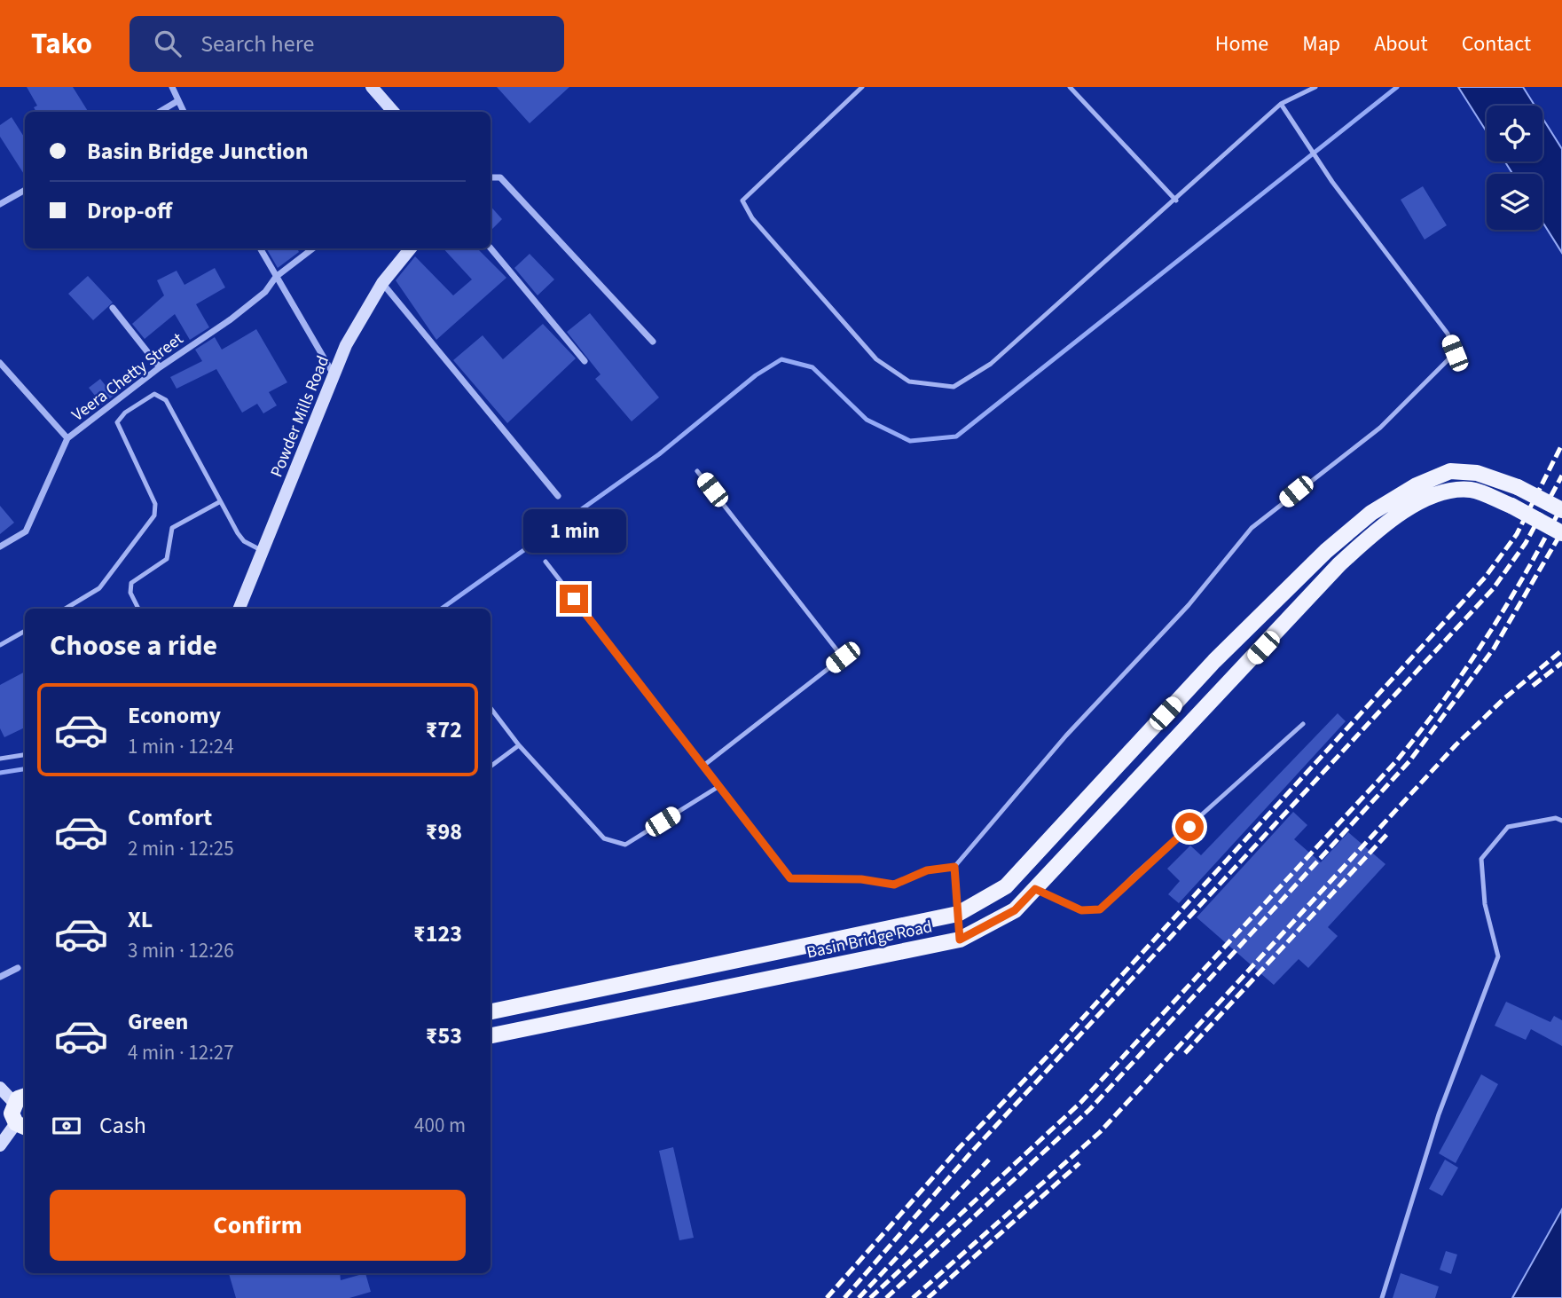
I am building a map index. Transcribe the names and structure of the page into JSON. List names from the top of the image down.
{
  "streets": {
    "main road": ["Basin Bridge Road"],
    "street": ["Veera Chetty Street", "Powder Mills Road"]
  },
  "page": {
    "header": "Tako",
    "search": "Search here",
    "nav": [
      "Home",
      "Map",
      "About",
      "Contact"
    ],
    "banner": ["Basin Bridge Junction", "Drop-off"],
    "bubble": "1 min",
    "heading": "Choose a ride",
    "list": [
      {
        "name": "Economy",
        "note": "1 min · 12:24",
        "value": "₹72"
      },
      {
        "name": "Comfort",
        "note": "2 min · 12:25",
        "value": "₹98"
      },
      {
        "name": "XL",
        "note": "3 min · 12:26",
        "value": "₹123"
      },
      {
        "name": "Green",
        "note": "4 min · 12:27",
        "value": "₹53"
      }
    ],
    "pay": ["Cash", "400 m"],
    "buttons": "Confirm"
  }
}
